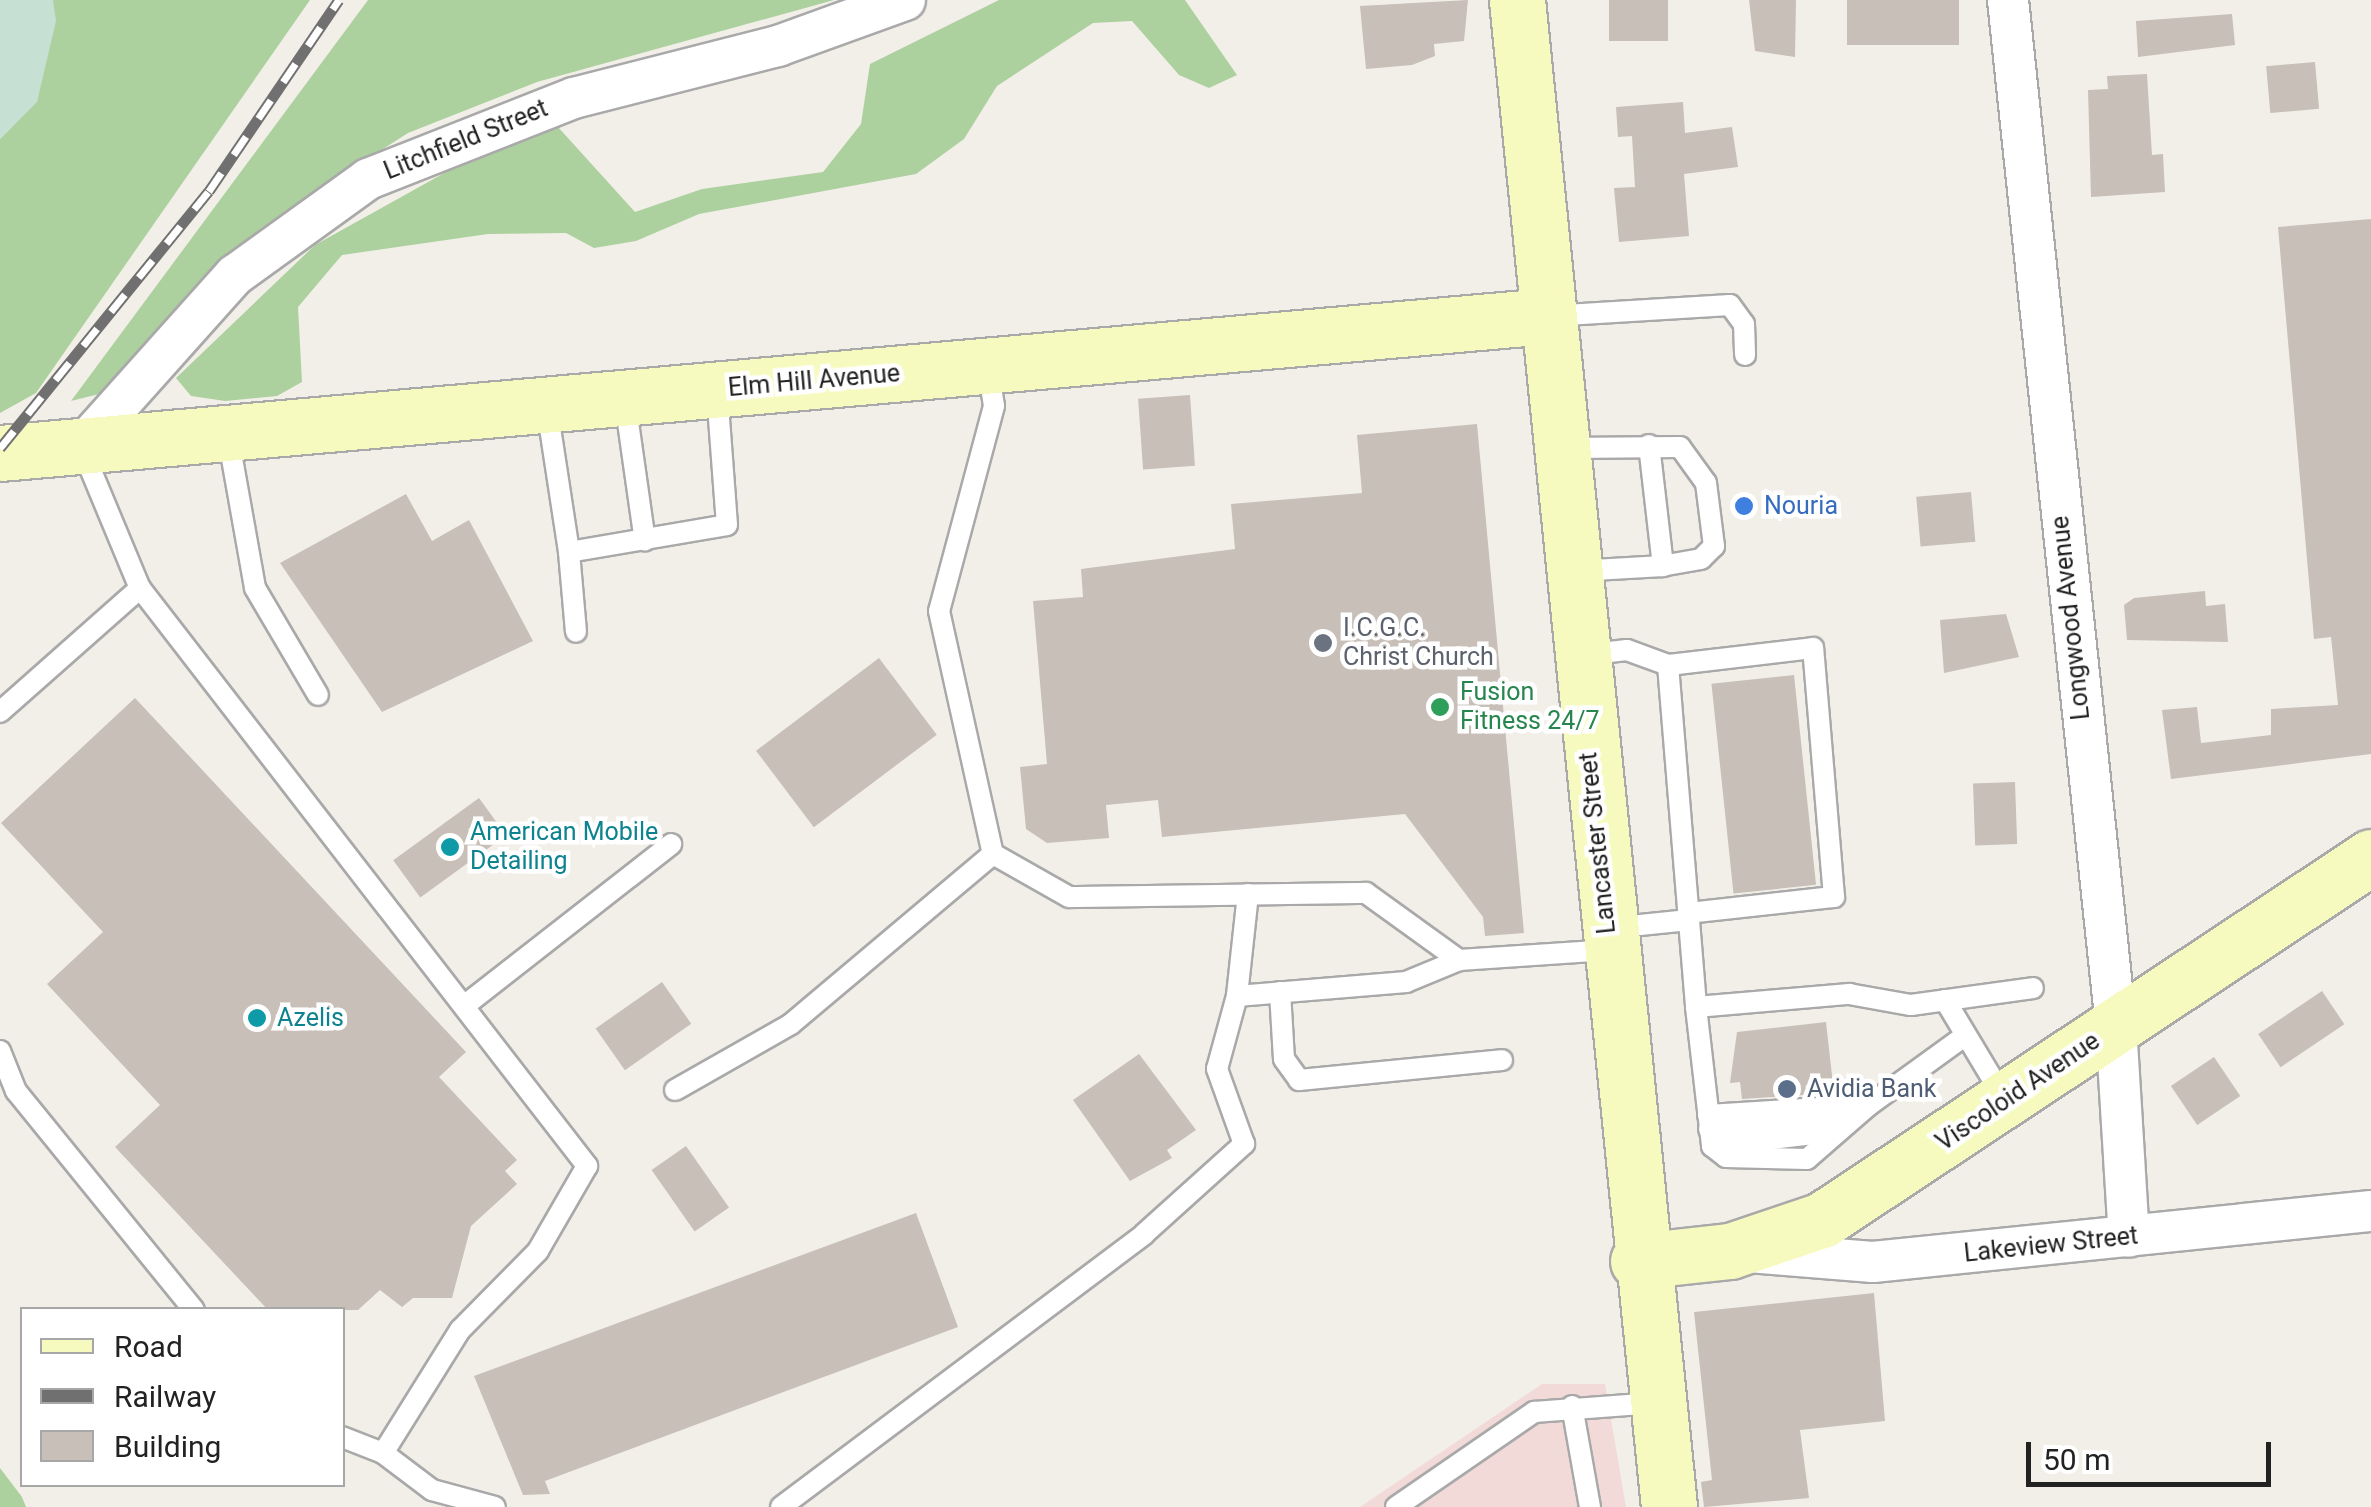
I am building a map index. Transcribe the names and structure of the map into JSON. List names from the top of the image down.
{
  "streets": {
    "main road": ["Elm Hill Avenue", "Lancaster Street", "Viscoloid Avenue"],
    "street": ["Litchfield Street", "Longwood Avenue", "Lakeview Street"]
  },
  "crossings": [
    ["Litchfield Street", "Elm Hill Avenue"],
    ["Elm Hill Avenue", "Lancaster Street"],
    ["Longwood Avenue", "Viscoloid Avenue"],
    ["Longwood Avenue", "Lakeview Street"],
    ["Lancaster Street", "Viscoloid Avenue"],
    ["Viscoloid Avenue", "Lakeview Street"]
  ],
  "places": [
    "Nouria",
    "I.C.G.C. Christ Church",
    "Fusion Fitness 24/7",
    "American Mobile Detailing",
    "Azelis",
    "Avidia Bank"
  ],
  "legend": ["Road", "Railway", "Building"],
  "scale_bar": "50 m"
}
